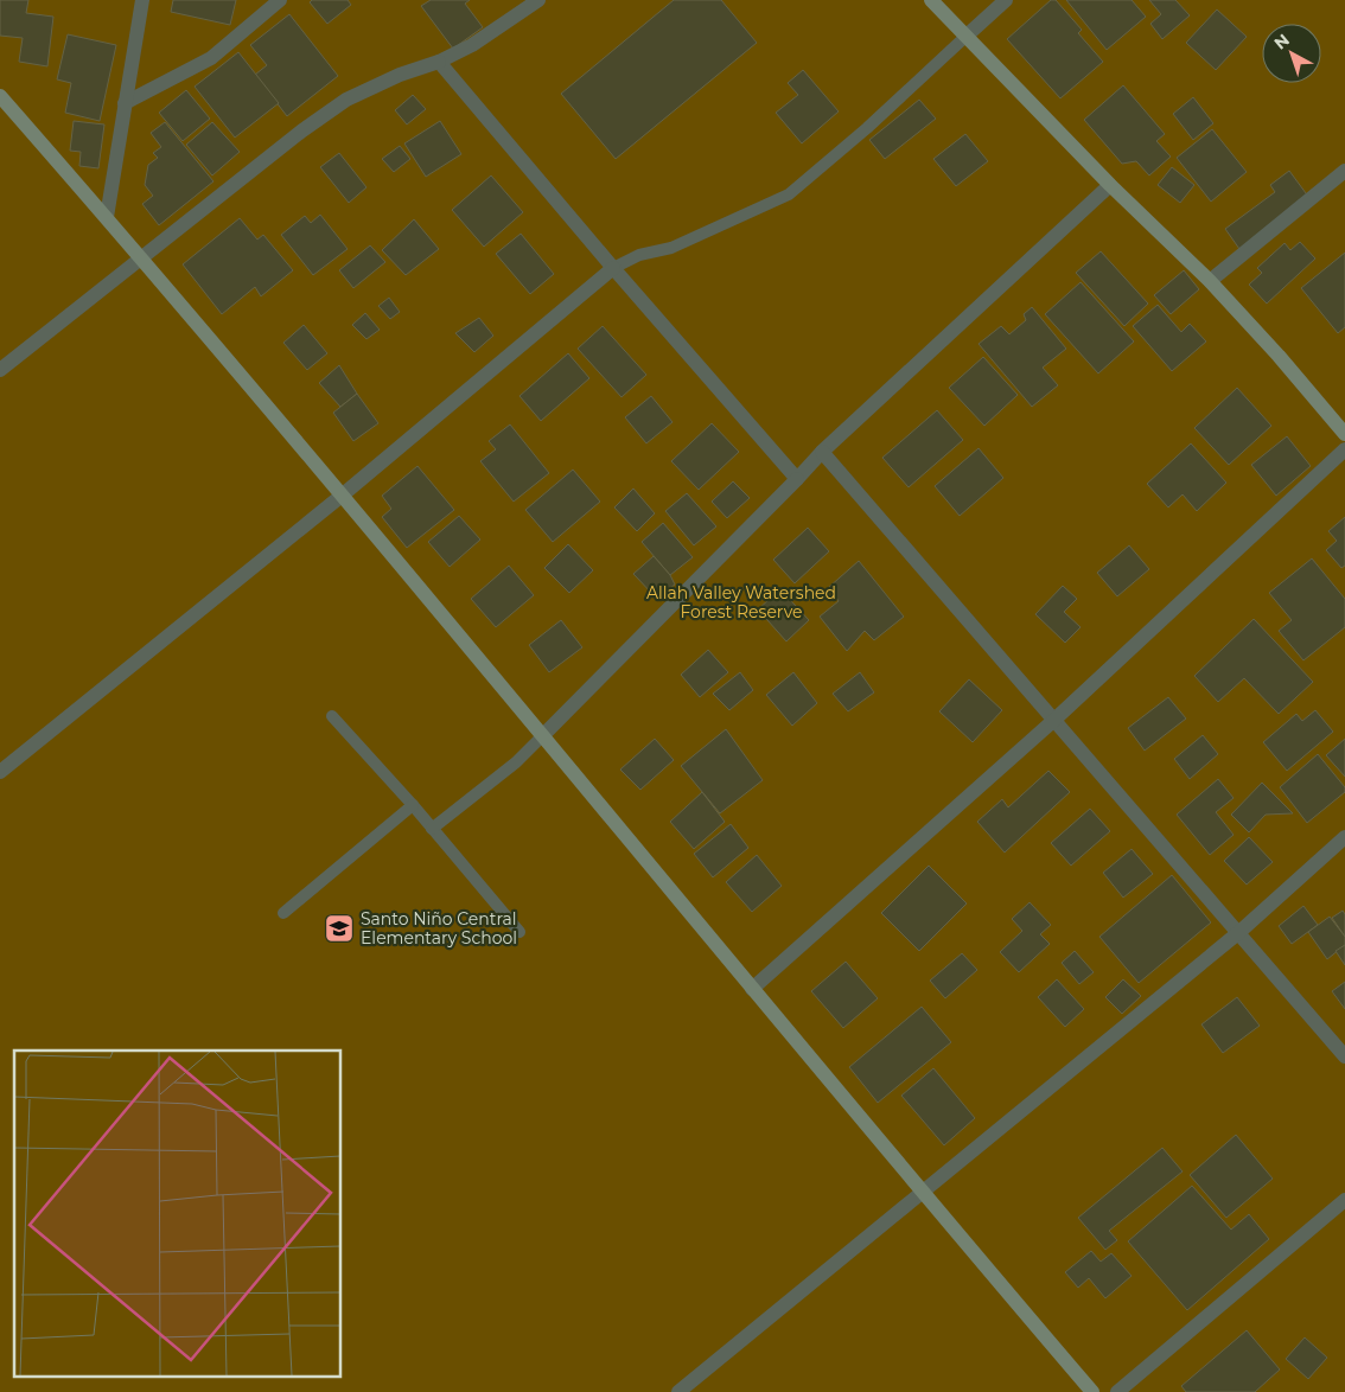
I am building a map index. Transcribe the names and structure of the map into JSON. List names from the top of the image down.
{
  "parks": ["Allah Valley Watershed Forest Reserve"],
  "places": {
    "school or university": ["Santo Niño Central Elementary School"]
  },
  "north": "top left"
}
